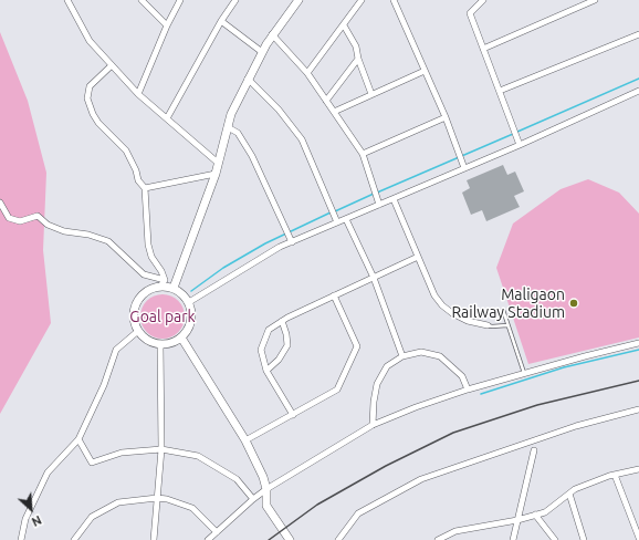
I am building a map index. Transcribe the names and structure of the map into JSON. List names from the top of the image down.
{
  "parks": ["Goal park"],
  "places": ["Maligaon Railway Stadium"],
  "north": "bottom right"
}
